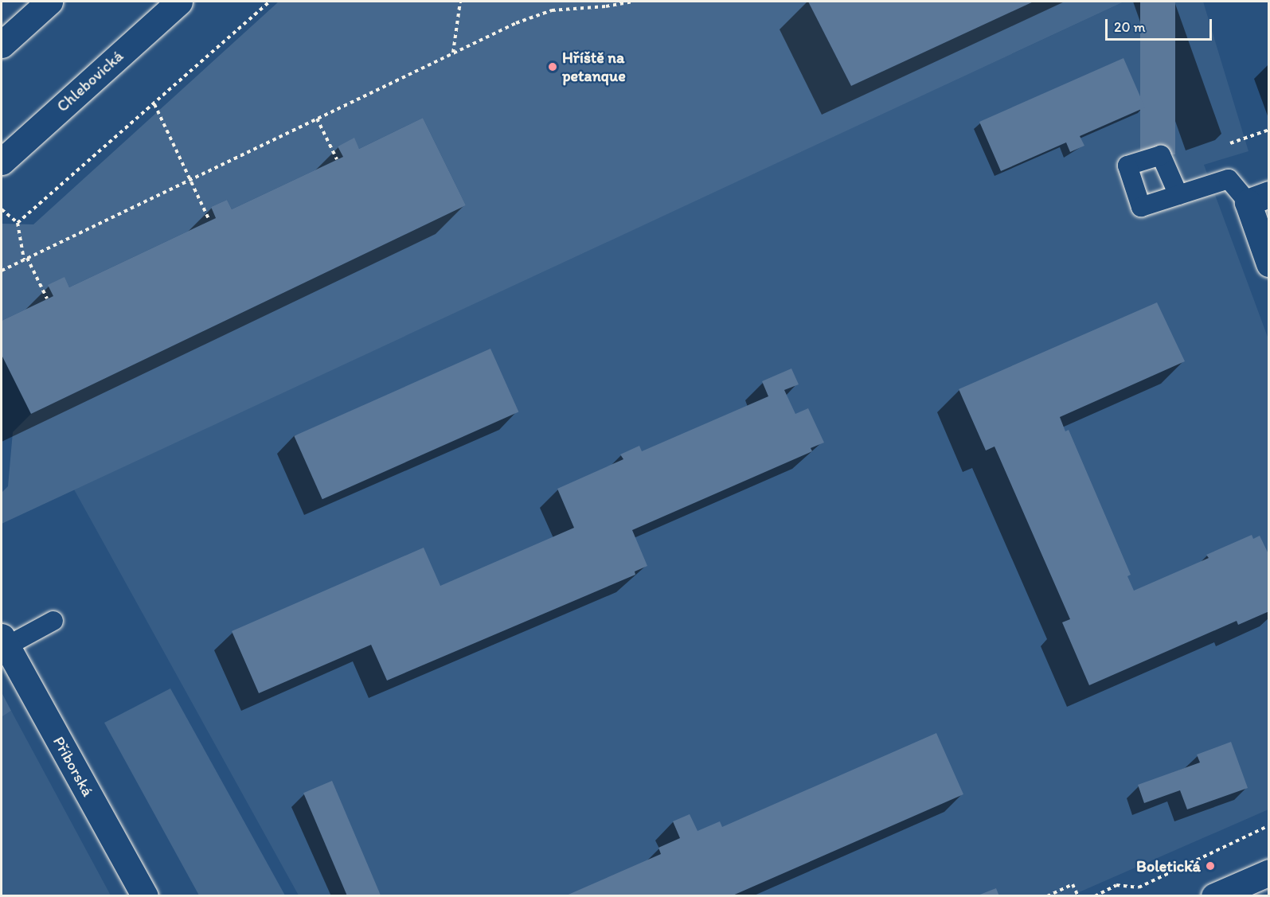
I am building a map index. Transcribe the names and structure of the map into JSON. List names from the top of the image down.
{
  "streets": {
    "street": ["Chlebovická", "Příborská"]
  },
  "places": ["Hříště na petanque", "Boletická"],
  "scale_bar": "20 m"
}
